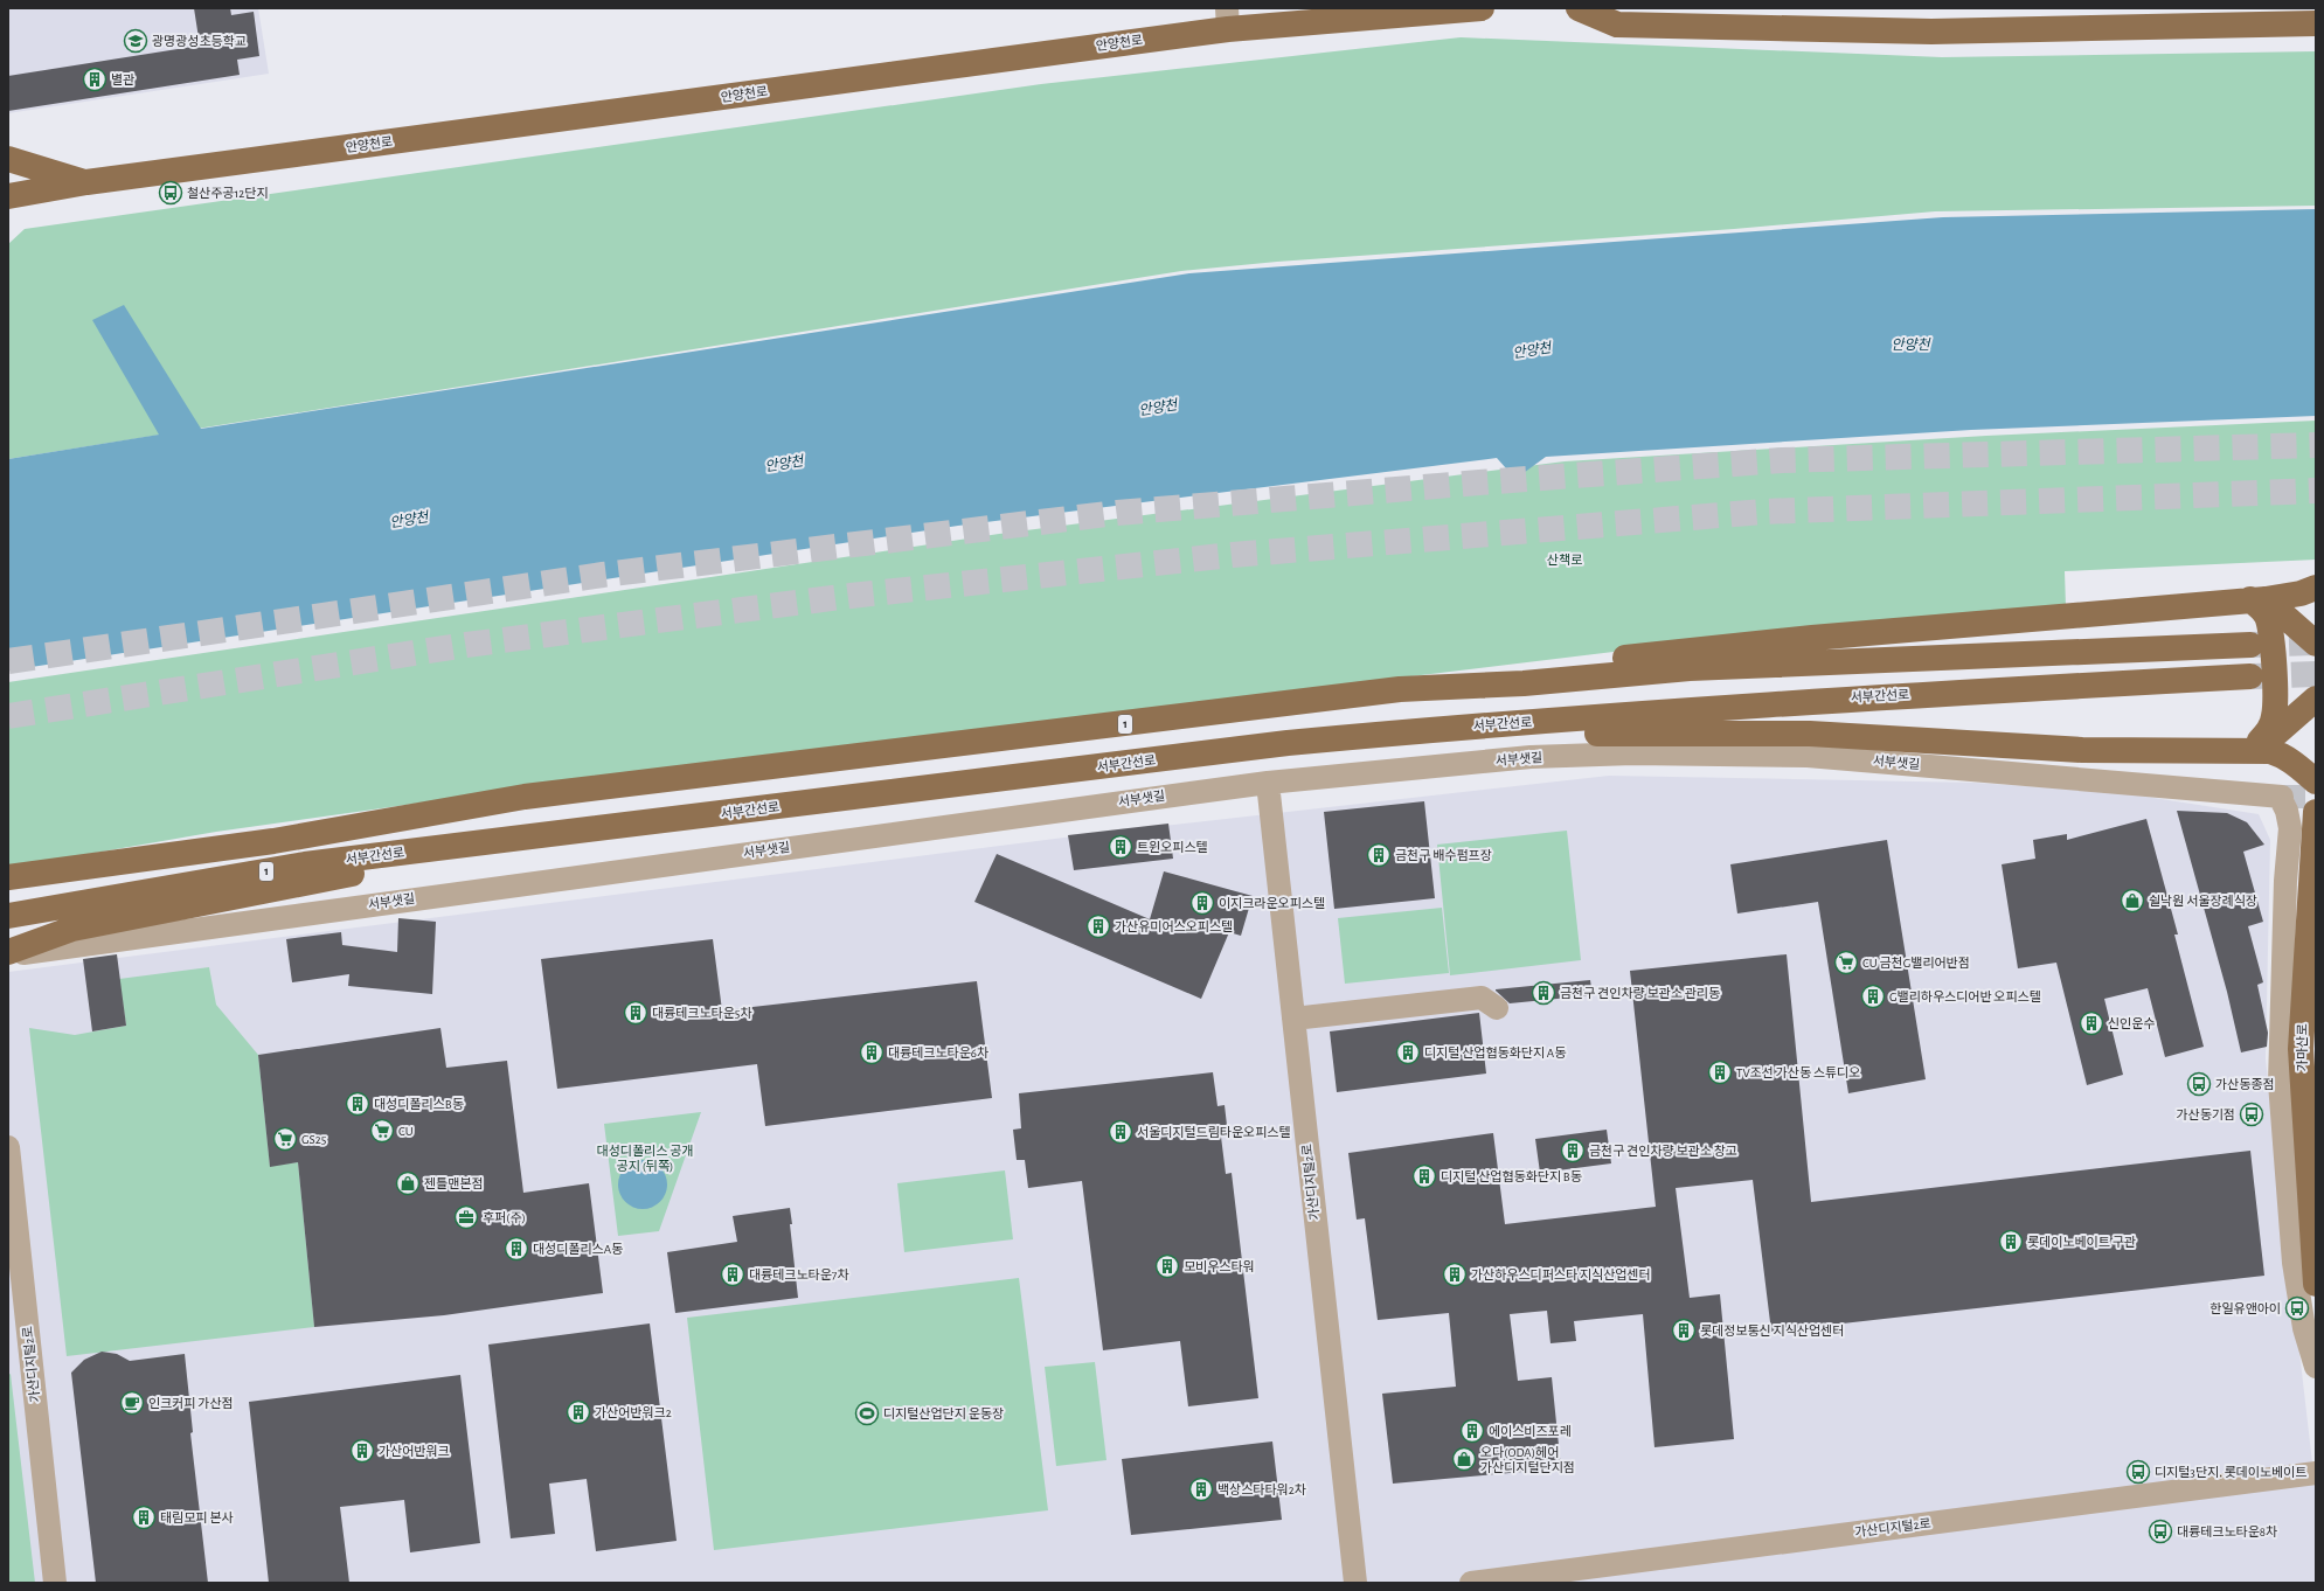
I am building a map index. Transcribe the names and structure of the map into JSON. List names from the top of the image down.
{
  "streets": {
    "main road": [
      "안양천로",
      "서부간선로",
      "1",
      "가마산로"
    ],
    "street": ["서부샛길", "가산디지털2로"]
  },
  "crossings": [
    ["서부샛길", "가산디지털2로"]
  ],
  "water": ["안양천"],
  "parks": ["산책로", "대성디폴리스 공개 공지 (뒤쪽)"],
  "places": {
    "school or university": ["광명광성초등학교"],
    "building": [
      "별관",
      "트윈오피스텔",
      "금천구 배수펌프장",
      "이지크라운오피스텔",
      "가산유미어스오피스텔",
      "금천구 견인차량 보관소 관리동",
      "G밸리하우스디어반 오피스텔",
      "대륭테크노타운5차",
      "신인운수",
      "대륭테크노타운6차",
      "디지털 산업협동화단지 A동",
      "TV조선 가산동 스튜디오",
      "대성디폴리스B동",
      "서울디지털드림타운오피스텔",
      "금천구 견인차량 보관소 창고",
      "디지털 산업협동화단지 B동",
      "롯데이노베이트 구관",
      "대성디폴리스A동",
      "모비우스타워",
      "대륭테크노타운7차",
      "가산하우스디퍼스타 지식산업센터",
      "롯데정보통신 지식산업센터",
      "가산어반워크2",
      "에이스비즈포레",
      "가산어반워크",
      "백상스타타워2차",
      "태림모피 본사"
    ],
    "bus stop": [
      "철산주공12단지",
      "가산동종점",
      "가산동기점",
      "한일유앤아이",
      "디지털3단지. 롯데이노베이트",
      "대륭테크노타운8차"
    ],
    "shop": ["쉴낙원 서울장례식장", "젠틀맨본점", "오다(ODA)헤어 가산디지털단지점"],
    "supermarket": ["CU 금천G밸리어반점", "CU", "GS25"],
    "office": ["후퍼(주)"],
    "cafe": ["인크커피 가산점"],
    "sports": ["디지털산업단지 운동장"]
  }
}
